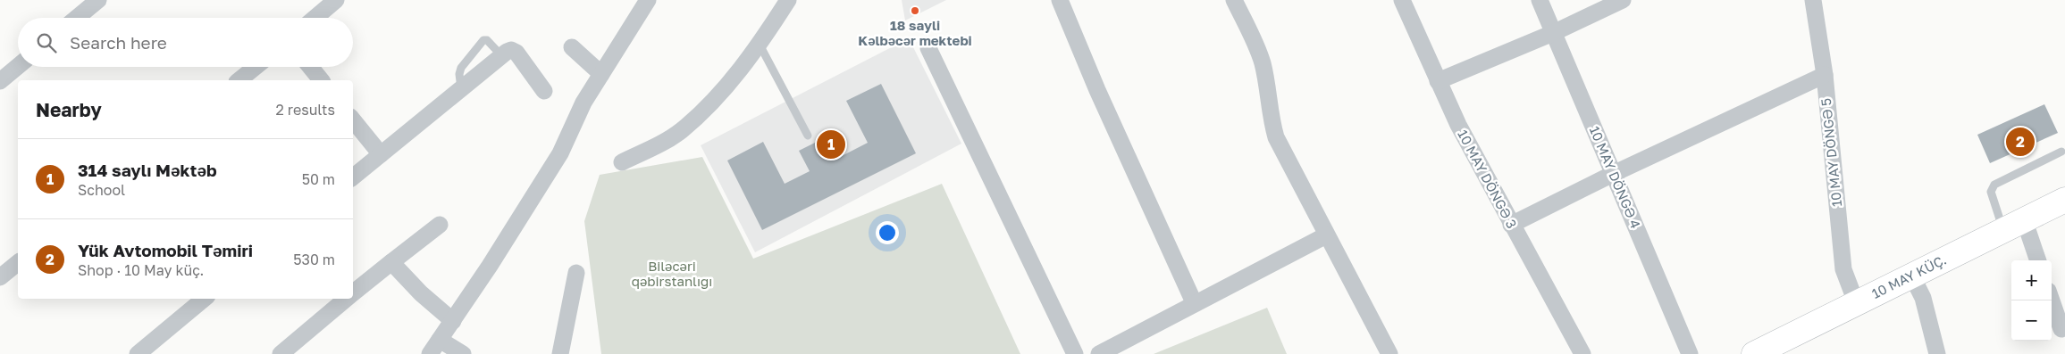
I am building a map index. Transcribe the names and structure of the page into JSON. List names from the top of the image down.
{
  "streets": {
    "main road": ["10 MAY KÜÇ."],
    "street": ["10 MAY DÖNGƏ 5", "10 MAY DÖNGƏ 4", "10 MAY DÖNGƏ 3"]
  },
  "crossings": [
    ["10 MAY DÖNGƏ 5", "10 MAY KÜÇ."]
  ],
  "parks": ["Biləcəri qəbirstanlığı"],
  "places": ["18 sayli Kəlbəcər mektebi"],
  "page": {
    "search": "Search here",
    "heading": ["Nearby", "2 results"],
    "pins": ["2", "1"],
    "list": [
      {
        "mark": "1",
        "name": "314 saylı Məktəb",
        "note": "School",
        "value": "50 m"
      },
      {
        "mark": "2",
        "name": "Yük Avtomobil Təmiri",
        "note": "Shop · 10 May küç.",
        "value": "530 m"
      }
    ],
    "map_buttons": ["+", "−"]
  }
}
